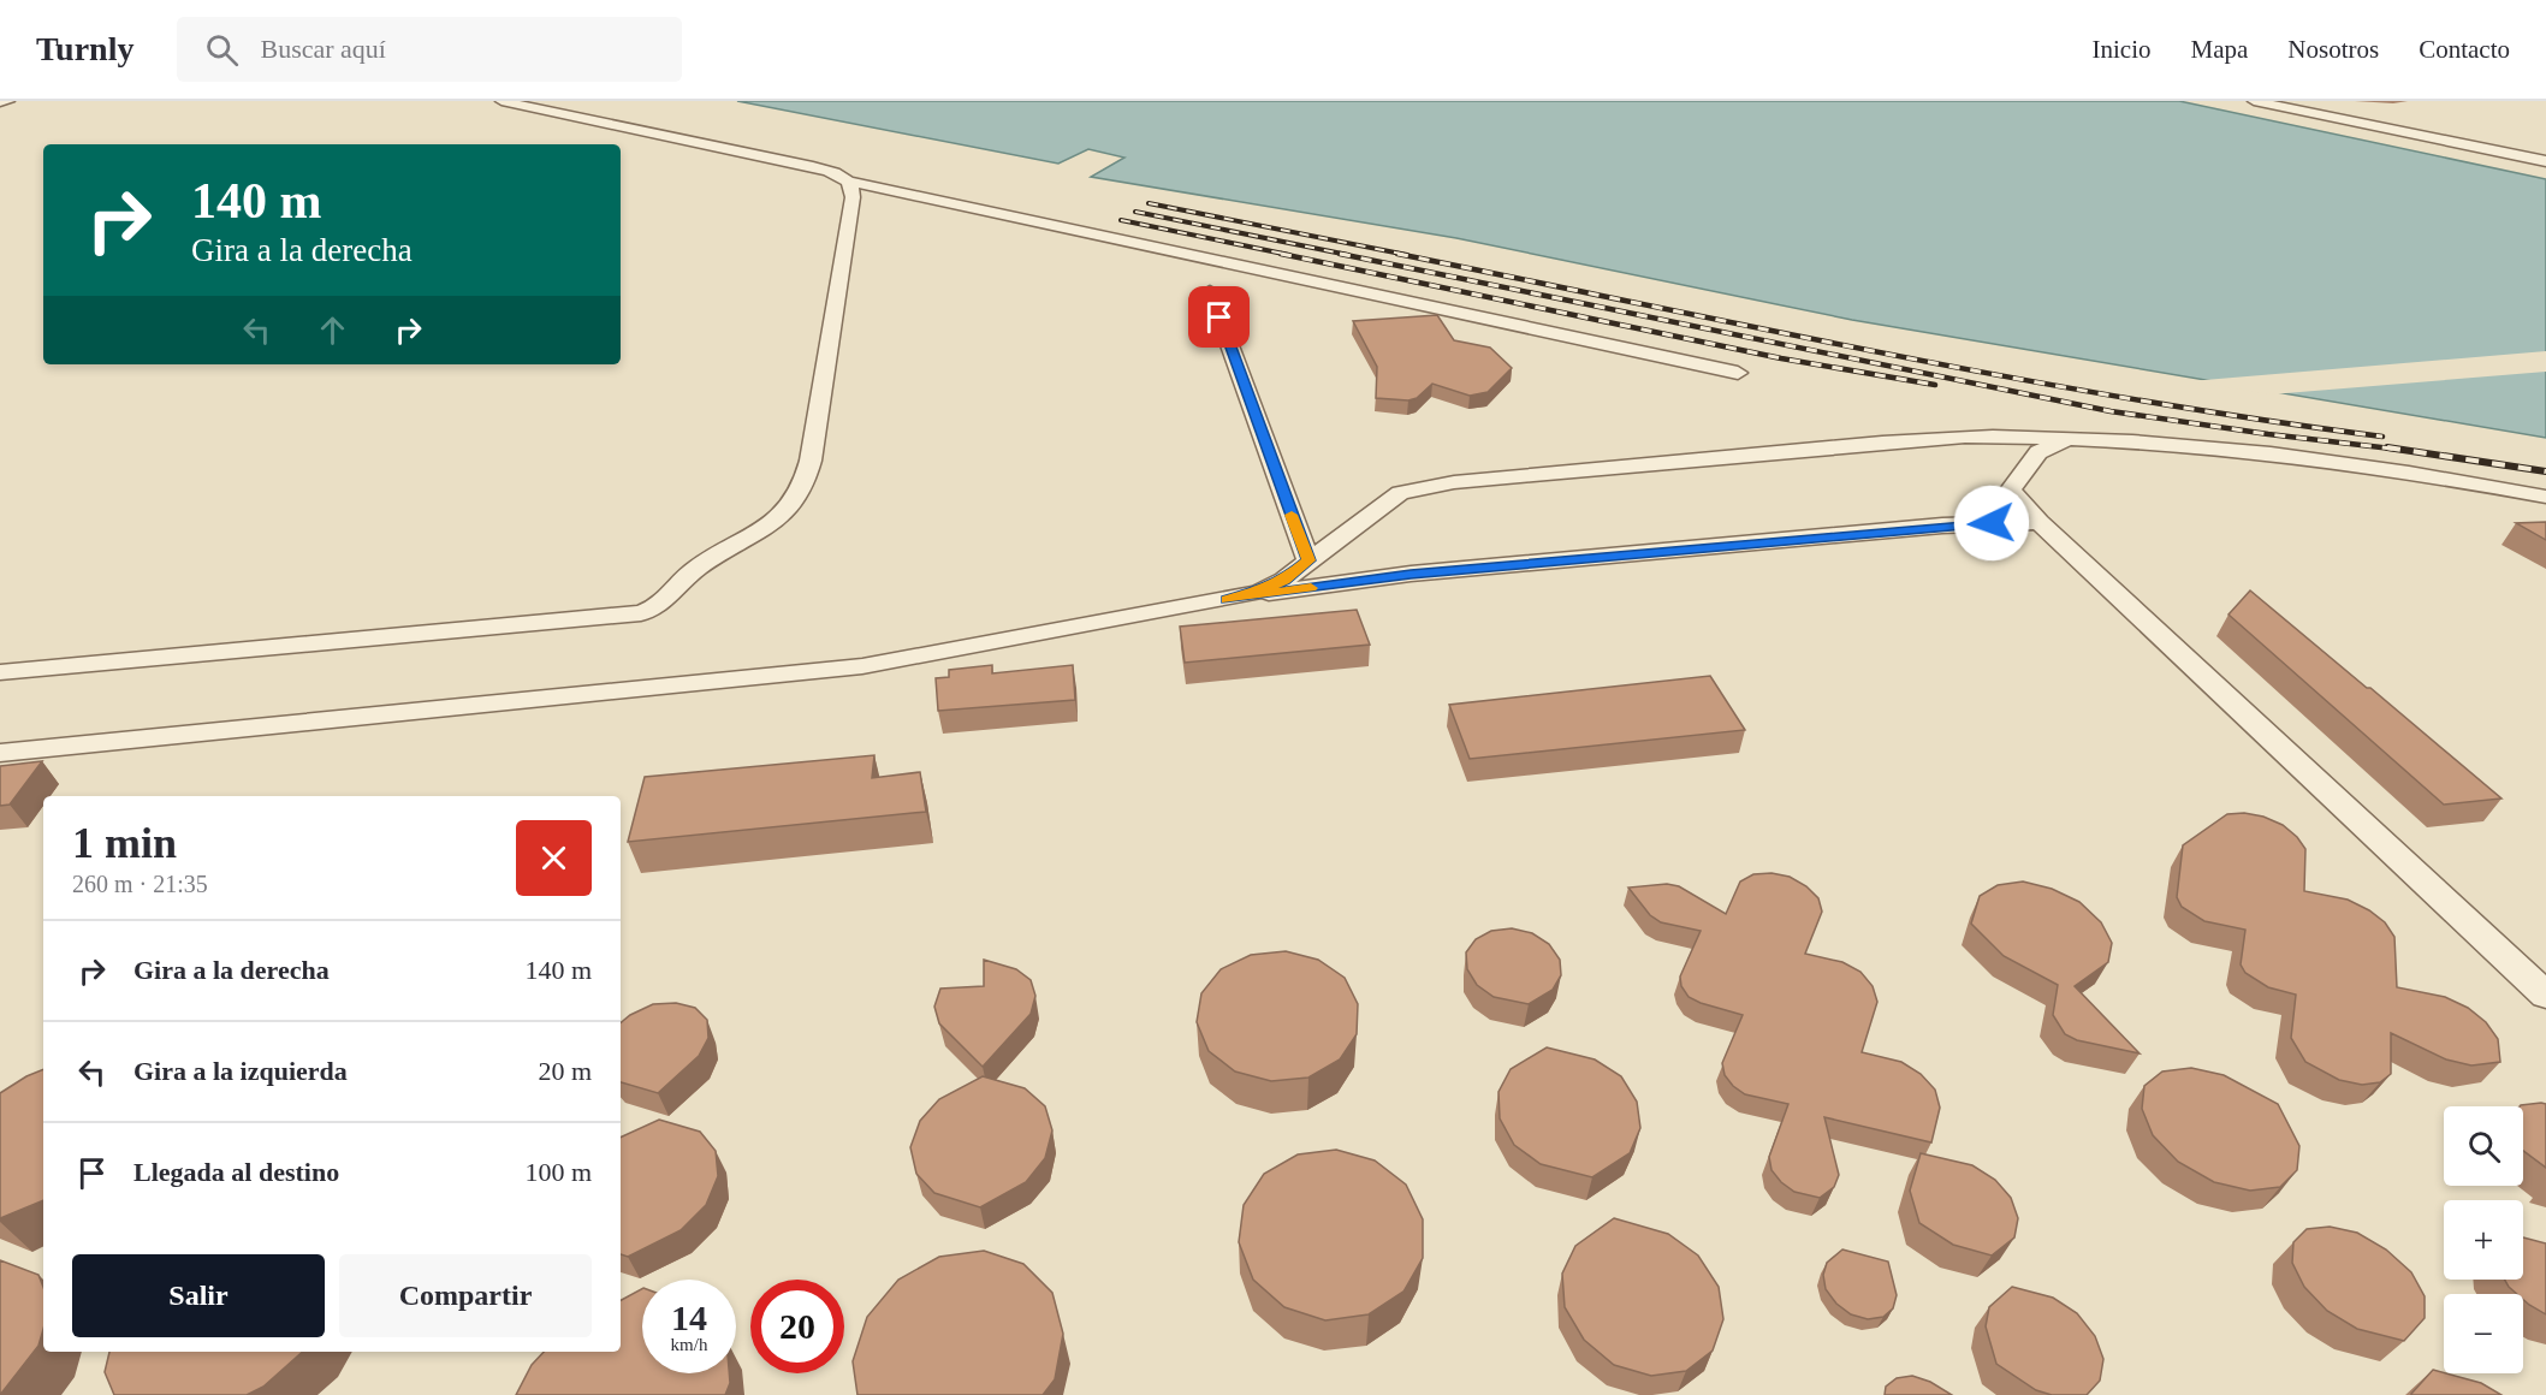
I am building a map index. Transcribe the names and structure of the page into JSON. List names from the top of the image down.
{
  "page": {
    "header": "Turnly",
    "search": "Buscar aquí",
    "nav": [
      "Inicio",
      "Mapa",
      "Nosotros",
      "Contacto"
    ],
    "turn": ["140 m", "Gira a la derecha"],
    "heading": ["1 min", "260 m · 21:35"],
    "list": [
      {
        "name": "Gira a la derecha",
        "value": "140 m"
      },
      {
        "name": "Gira a la izquierda",
        "value": "20 m"
      },
      {
        "name": "Llegada al destino",
        "value": "100 m"
      }
    ],
    "map_buttons": ["+", "−"],
    "buttons": ["Salir", "Compartir"],
    "speed": "14 km/h",
    "limit": "20"
  }
}
